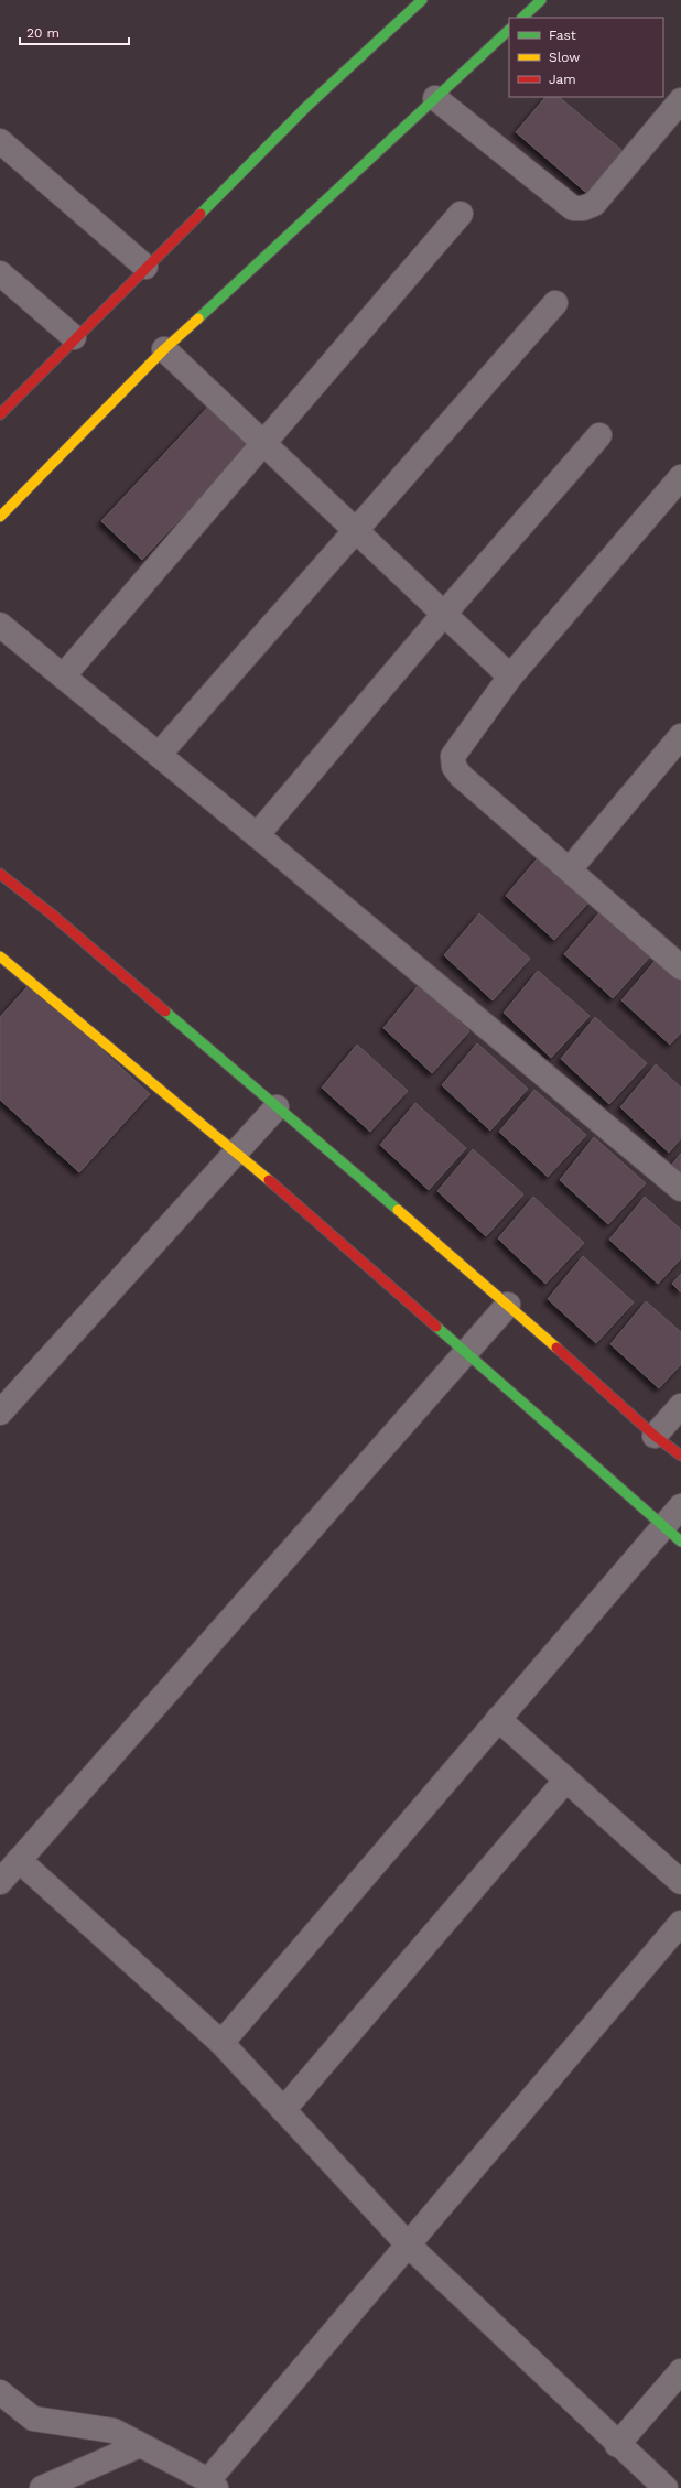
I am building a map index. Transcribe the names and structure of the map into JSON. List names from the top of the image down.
{
  "legend": ["Fast", "Slow", "Jam"],
  "scale_bar": "20 m"
}
